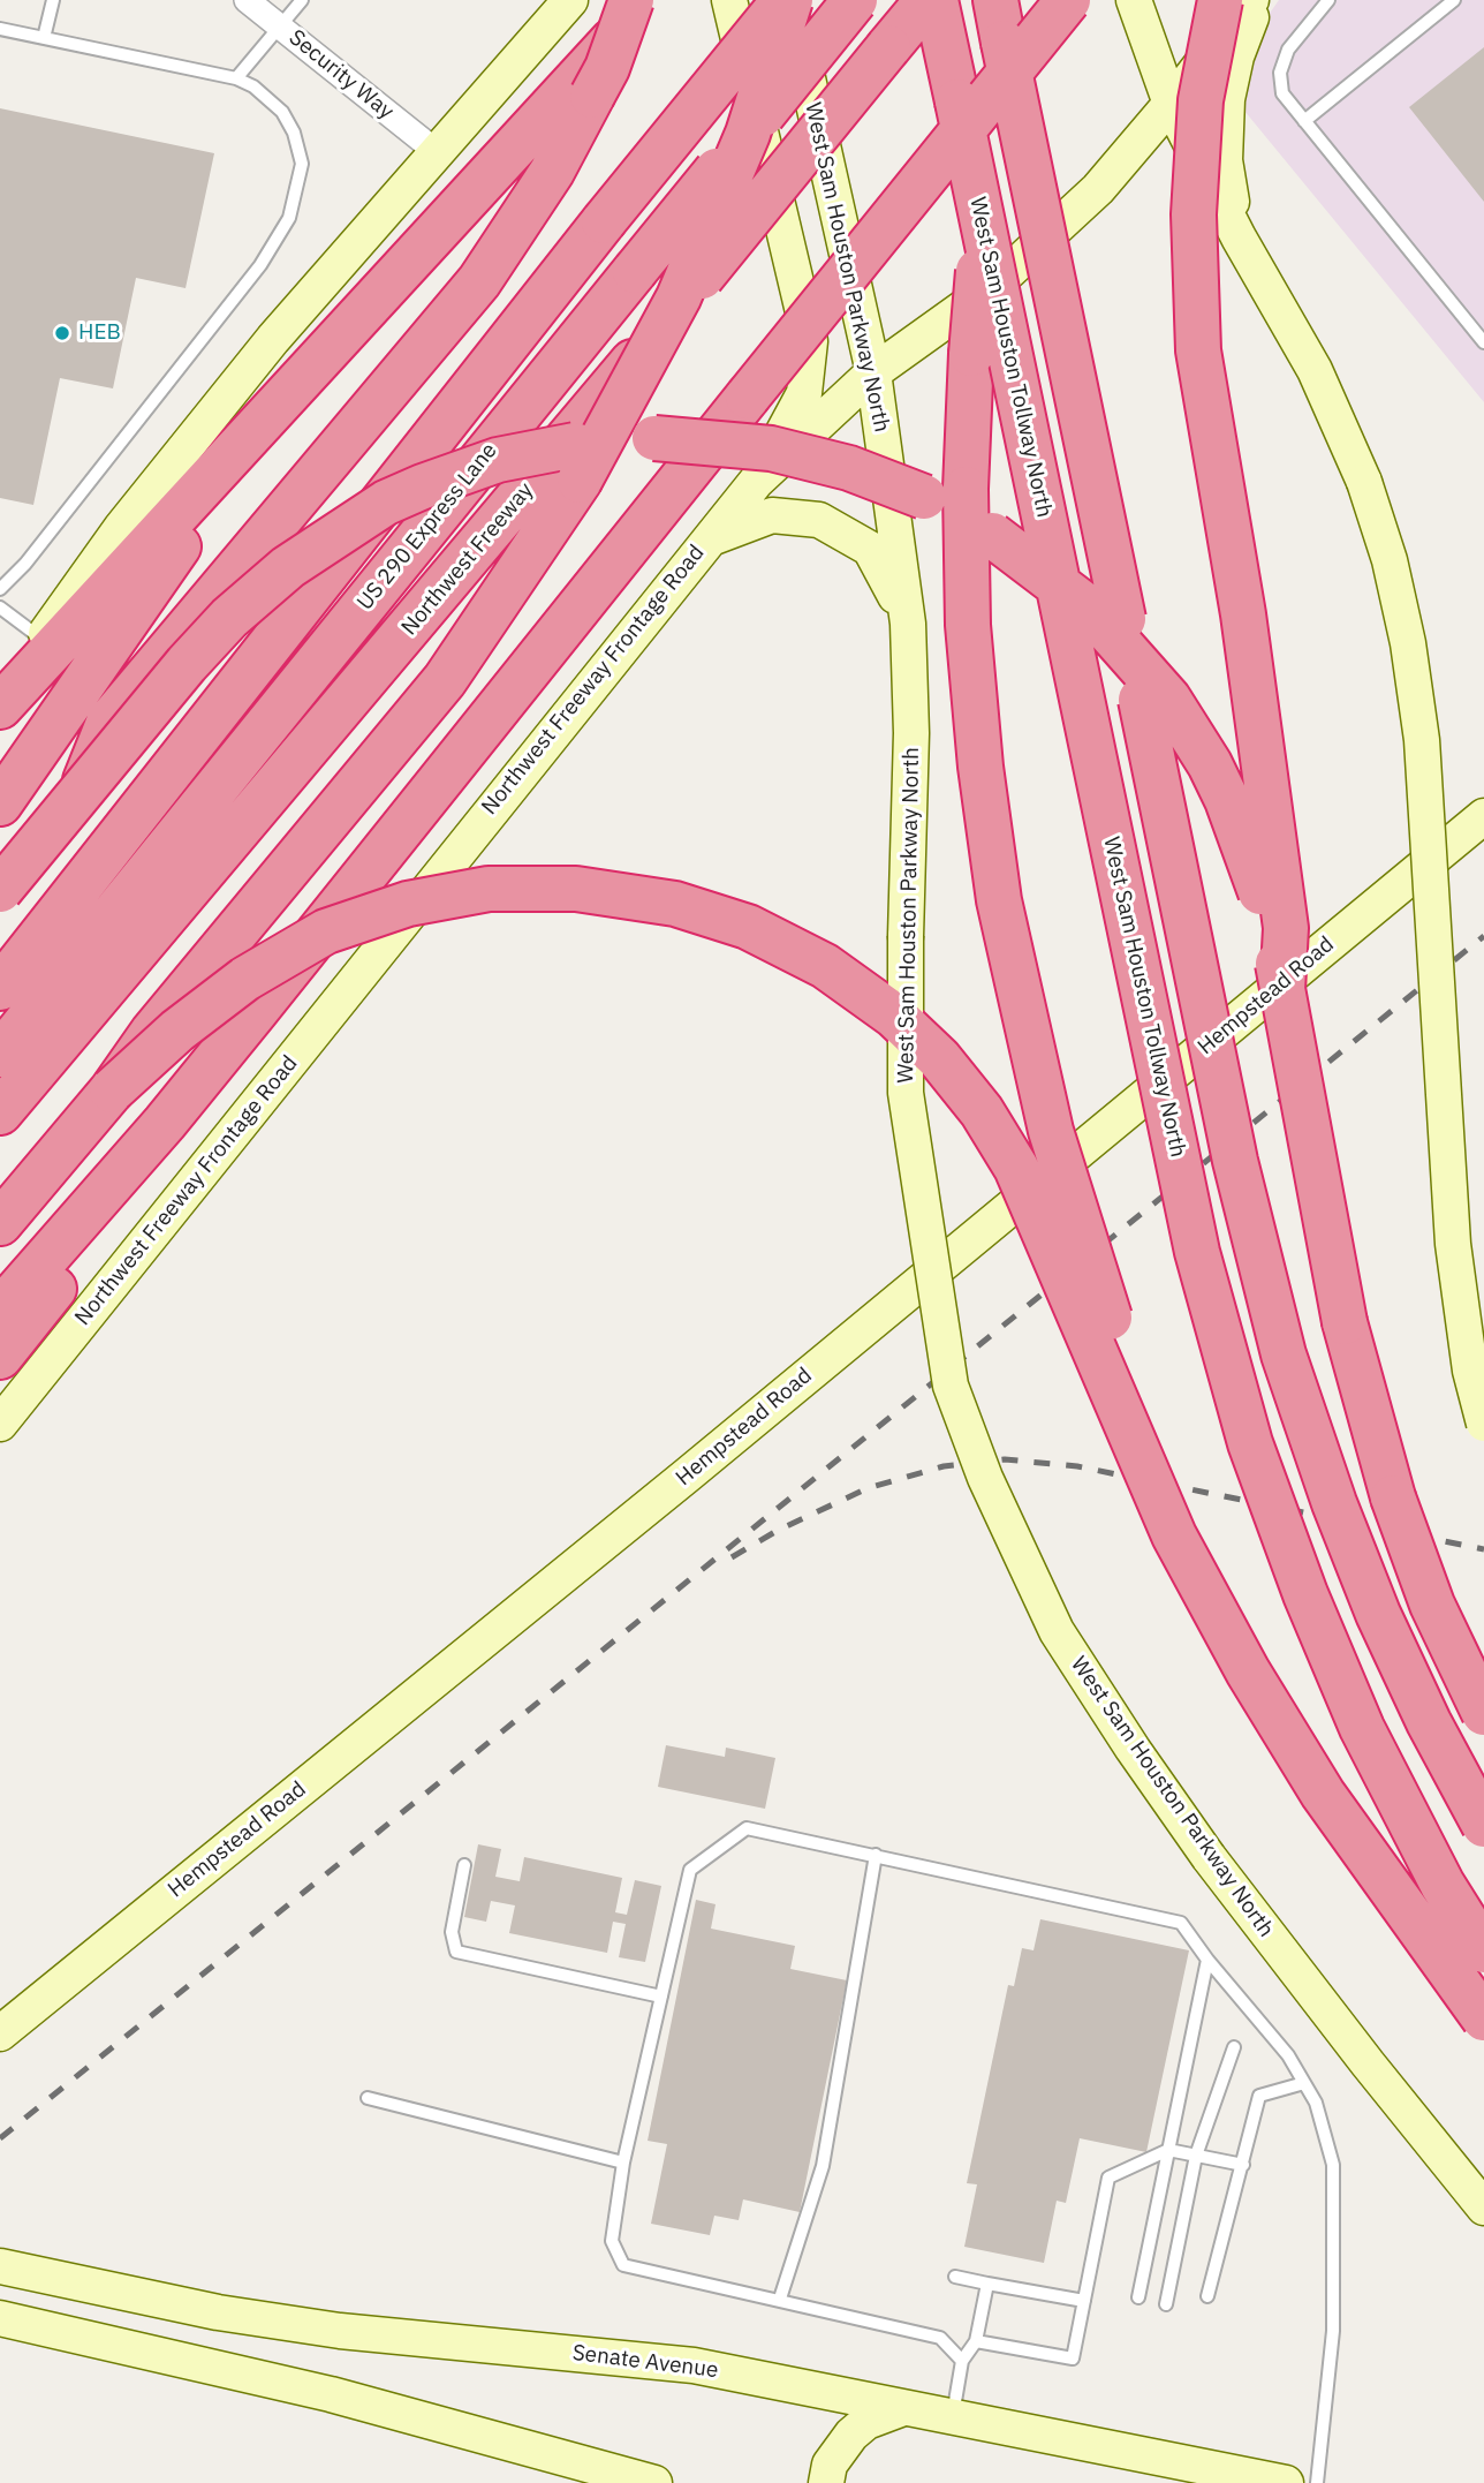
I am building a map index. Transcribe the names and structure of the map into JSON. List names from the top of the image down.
{
  "streets": {
    "highway": ["West Sam Houston Tollway North", "US 290 Express Lane", "Northwest Freeway"],
    "main road": [
      "West Sam Houston Parkway North",
      "Northwest Freeway Frontage Road",
      "Hempstead Road",
      "Senate Avenue"
    ],
    "street": ["Security Way"]
  },
  "crossings": [
    ["West Sam Houston Parkway North", "Northwest Freeway Frontage Road"]
  ],
  "places": ["HEB"]
}
